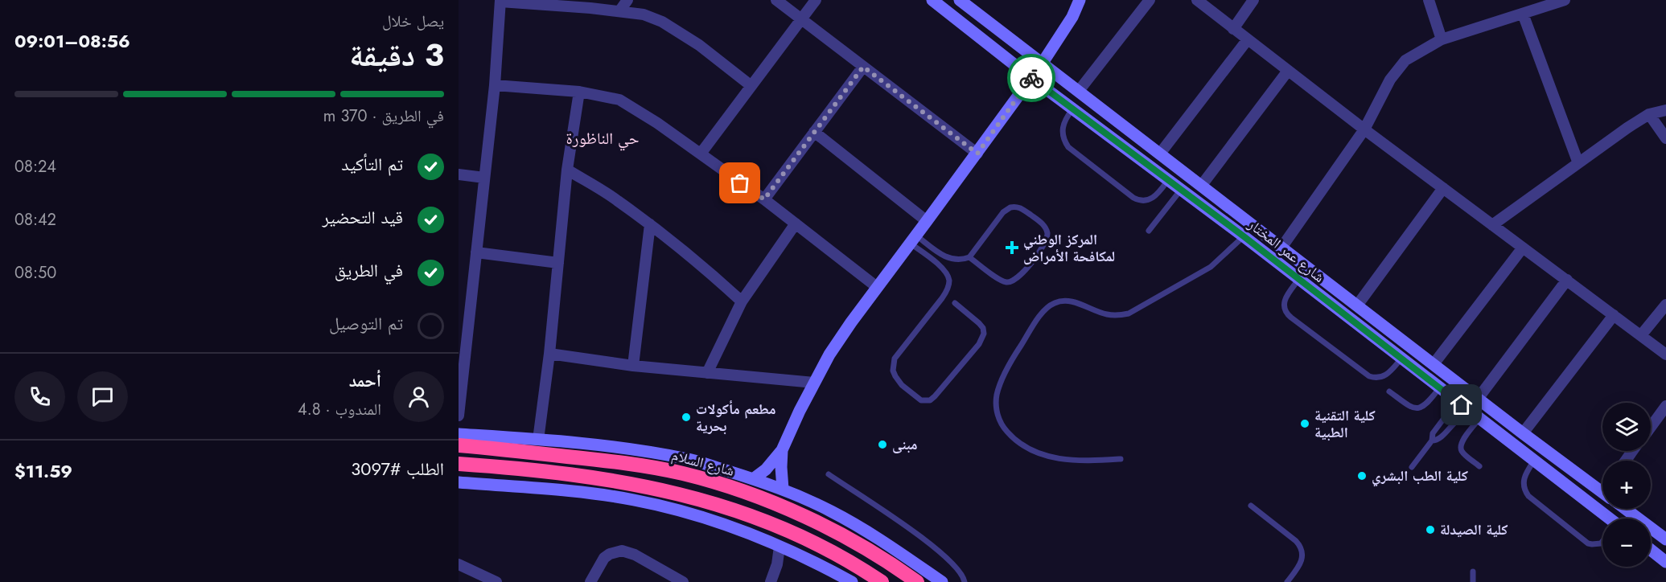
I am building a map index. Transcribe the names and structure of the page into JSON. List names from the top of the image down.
{
  "streets": {
    "highway": ["شارع السلام"],
    "street": ["شارع عمر المختار"]
  },
  "districts": ["حي الناظورة"],
  "places": {
    "health": ["المركز الوطني لمكافحة الأمراض"],
    "other": [
      "مطعم مأكولات بحرية",
      "كلية التقنية الطبية",
      "مبنى",
      "كلية الطب البشري",
      "كلية الصيدلة"
    ]
  },
  "page": {
    "heading": ["3 دقيقة", "يصل خلال", "08:56–09:01"],
    "panel": [
      "أحمد",
      "المندوب · 4.8",
      "الطلب #3097",
      "$11.59"
    ],
    "bar": "في الطريق · 370 m",
    "list": [
      ["تم التأكيد", "08:24"],
      ["قيد التحضير", "08:42"],
      ["في الطريق", "08:50"],
      "تم التوصيل"
    ],
    "map_buttons": ["+", "−"]
  }
}
